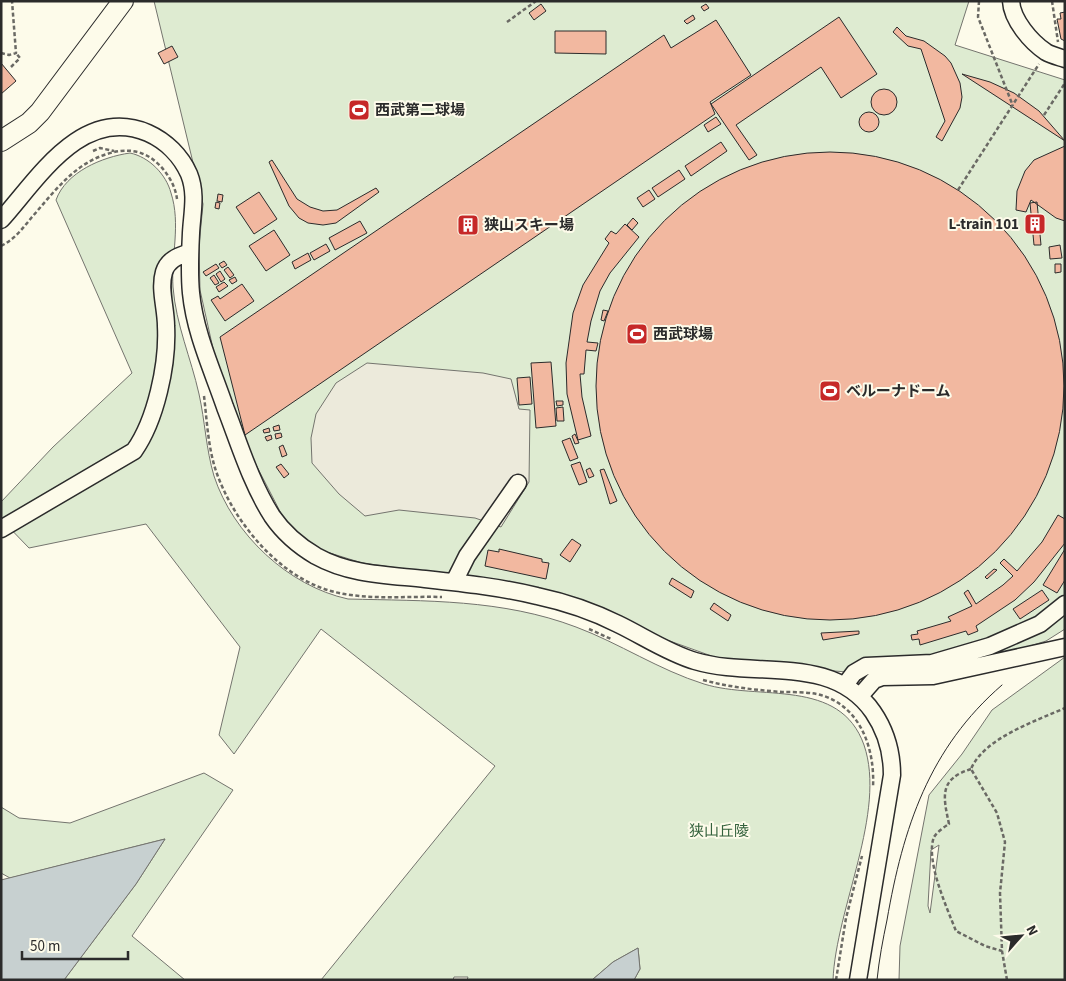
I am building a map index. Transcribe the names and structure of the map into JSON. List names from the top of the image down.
{
  "parks": ["狭山丘陵"],
  "places": {
    "sports": ["西武第二球場", "西武球場", "ベルーナドーム"],
    "building": ["L-train 101", "狭山スキー場"]
  },
  "scale_bar": "50 m",
  "north": "top right"
}
